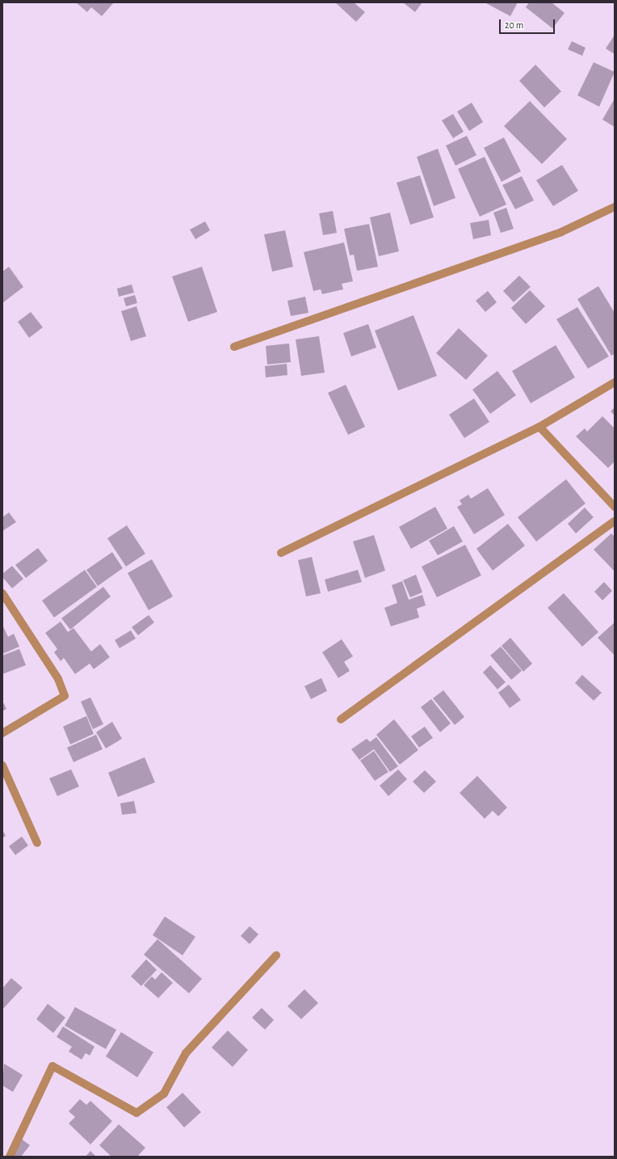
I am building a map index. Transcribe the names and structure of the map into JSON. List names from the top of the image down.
{
  "scale_bar": "20 m"
}
